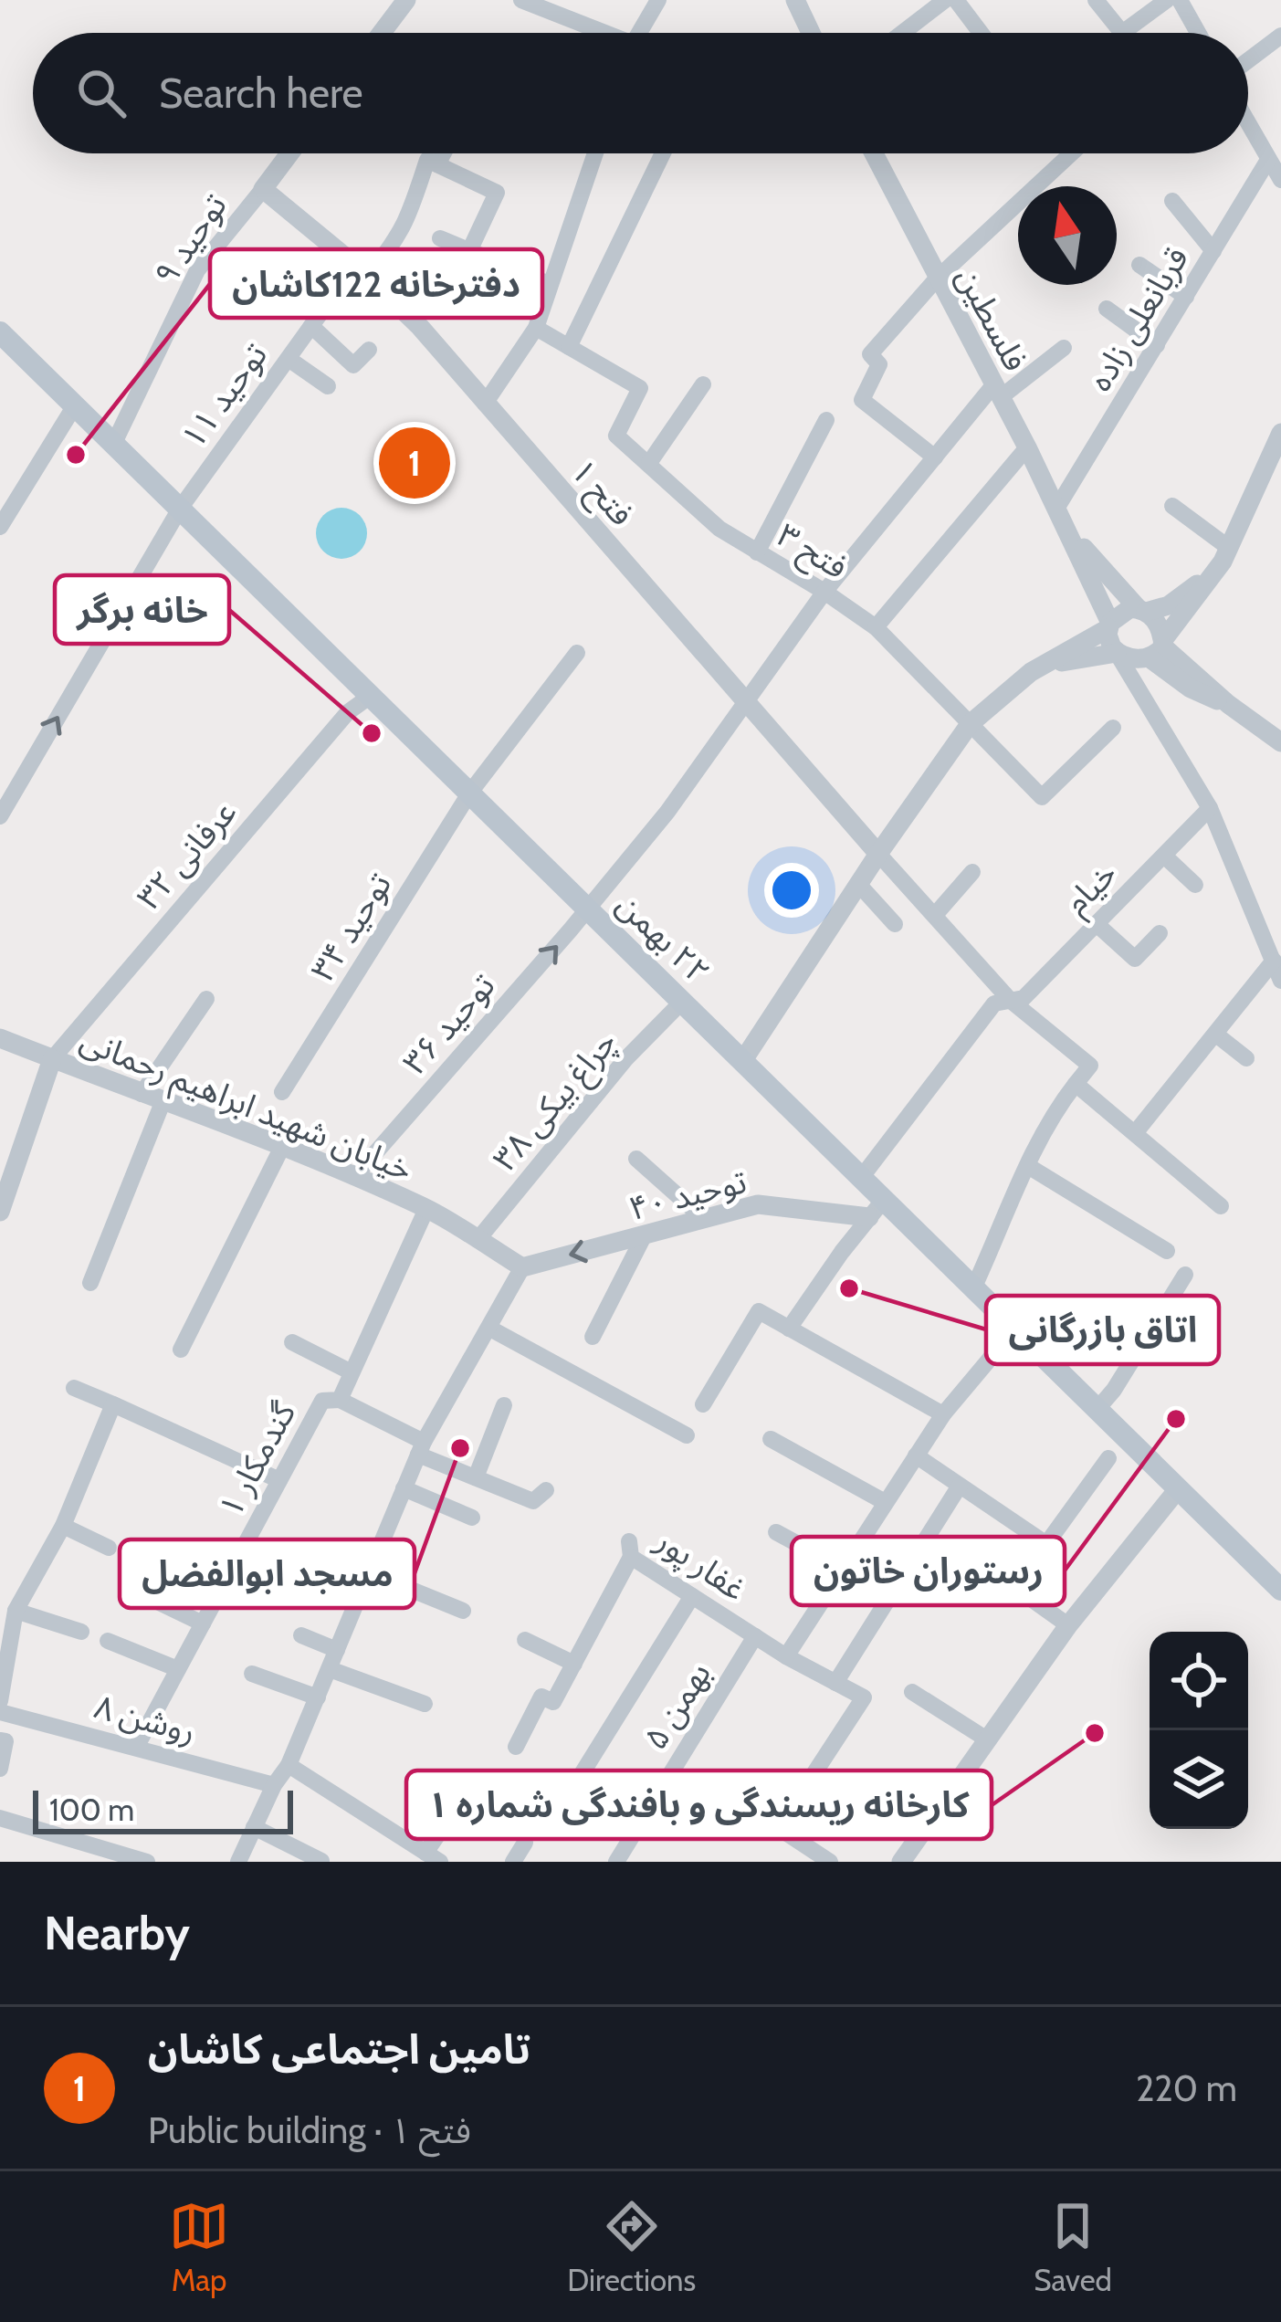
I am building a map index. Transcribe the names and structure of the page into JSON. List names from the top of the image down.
{
  "streets": {
    "main road": ["٢٢ بهمن"],
    "street": [
      "توحید ۹",
      "فلسطین",
      "قربانعلی زاده",
      "توحید ۱۱",
      "فتح ۱",
      "فتح ۳",
      "عرفانی ۳۲",
      "خیام",
      "توحید ۳۴",
      "توحید ۳۶",
      "چراغ بیکی ۳۸",
      "خیابان شهید ابراهیم رحمانی",
      "توحید ۴۰",
      "گندمکار ۱",
      "غفار پور",
      "بهمن ۵",
      "روشن ۸"
    ]
  },
  "crossings": [
    ["توحید ۹", "فتح ۱"],
    ["توحید ۹", "٢٢ بهمن"],
    ["فلسطین", "قربانعلی زاده"],
    ["فلسطین", "توحید ۳۶"],
    ["توحید ۱۱", "فتح ۱"],
    ["توحید ۱۱", "٢٢ بهمن"],
    ["فتح ۱", "توحید ۳۶"],
    ["فتح ۳", "توحید ۳۶"],
    ["عرفانی ۳۲", "٢٢ بهمن"],
    ["عرفانی ۳۲", "خیابان شهید ابراهیم رحمانی"],
    ["خیام", "٢٢ بهمن"],
    ["توحید ۳۴", "٢٢ بهمن"],
    ["٢٢ بهمن", "توحید ۳۶"],
    ["٢٢ بهمن", "چراغ بیکی ۳۸"],
    ["٢٢ بهمن", "توحید ۴۰"],
    ["توحید ۳۶", "خیابان شهید ابراهیم رحمانی"],
    ["چراغ بیکی ۳۸", "خیابان شهید ابراهیم رحمانی"],
    ["خیابان شهید ابراهیم رحمانی", "توحید ۴۰"],
    ["خیابان شهید ابراهیم رحمانی", "گندمکار ۱"],
    ["گندمکار ۱", "روشن ۸"],
    ["غفار پور", "بهمن ۵"]
  ],
  "places": [
    "دفترخانه 122کاشان",
    "خانه برگر",
    "اتاق بازرگانی",
    "رستوران خاتون",
    "مسجد ابوالفضل",
    "کارخانه ریسندگی و بافندگی شماره ۱"
  ],
  "scale_bar": "100 m",
  "north": "top",
  "page": {
    "search": "Search here",
    "pins": "1",
    "scale": "100 m",
    "heading": "Nearby",
    "list": [
      {
        "mark": "1",
        "name": "تامین اجتماعی کاشان",
        "note": "Public building · فتح ۱",
        "value": "220 m"
      }
    ],
    "nav": ["Map", "Directions", "Saved"]
  }
}
